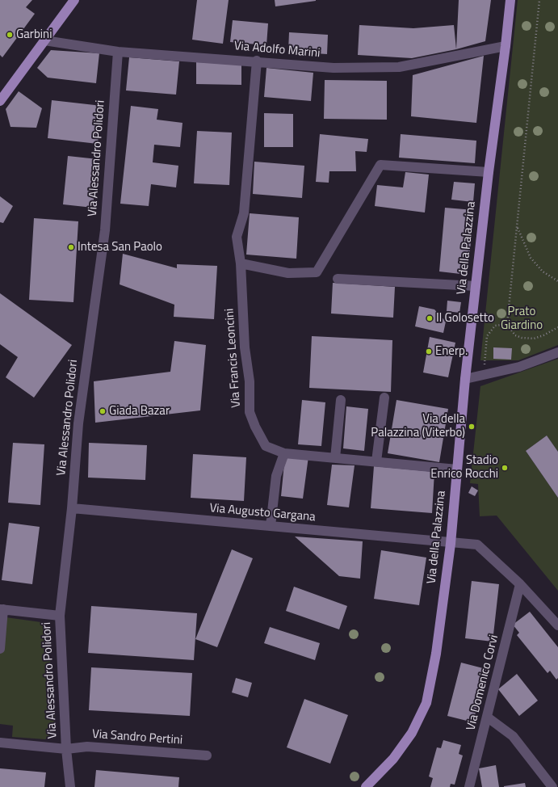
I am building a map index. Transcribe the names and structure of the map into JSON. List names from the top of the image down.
{
  "streets": {
    "main road": ["Via della Palazzina"],
    "street": [
      "Via Adolfo Marini",
      "Via Alessandro Polidori",
      "Via Francis Leoncini",
      "Via Augusto Gargana",
      "Via Domenico Corvi",
      "Via Sandro Pertini"
    ]
  },
  "crossings": [
    ["Via Adolfo Marini", "Via Alessandro Polidori"],
    ["Via Adolfo Marini", "Via della Palazzina"],
    ["Via Alessandro Polidori", "Via Augusto Gargana"],
    ["Via Alessandro Polidori", "Via Sandro Pertini"],
    ["Via della Palazzina", "Via Francis Leoncini"],
    ["Via della Palazzina", "Via Augusto Gargana"],
    ["Via Augusto Gargana", "Via Domenico Corvi"]
  ],
  "parks": ["Prato Giardino"],
  "places": [
    "Garbini",
    "Intesa San Paolo",
    "Il Golosetto",
    "Enerp.",
    "Giada Bazar",
    "Via della Palazzina (Viterbo)",
    "Stadio Enrico Rocchi"
  ]
}
